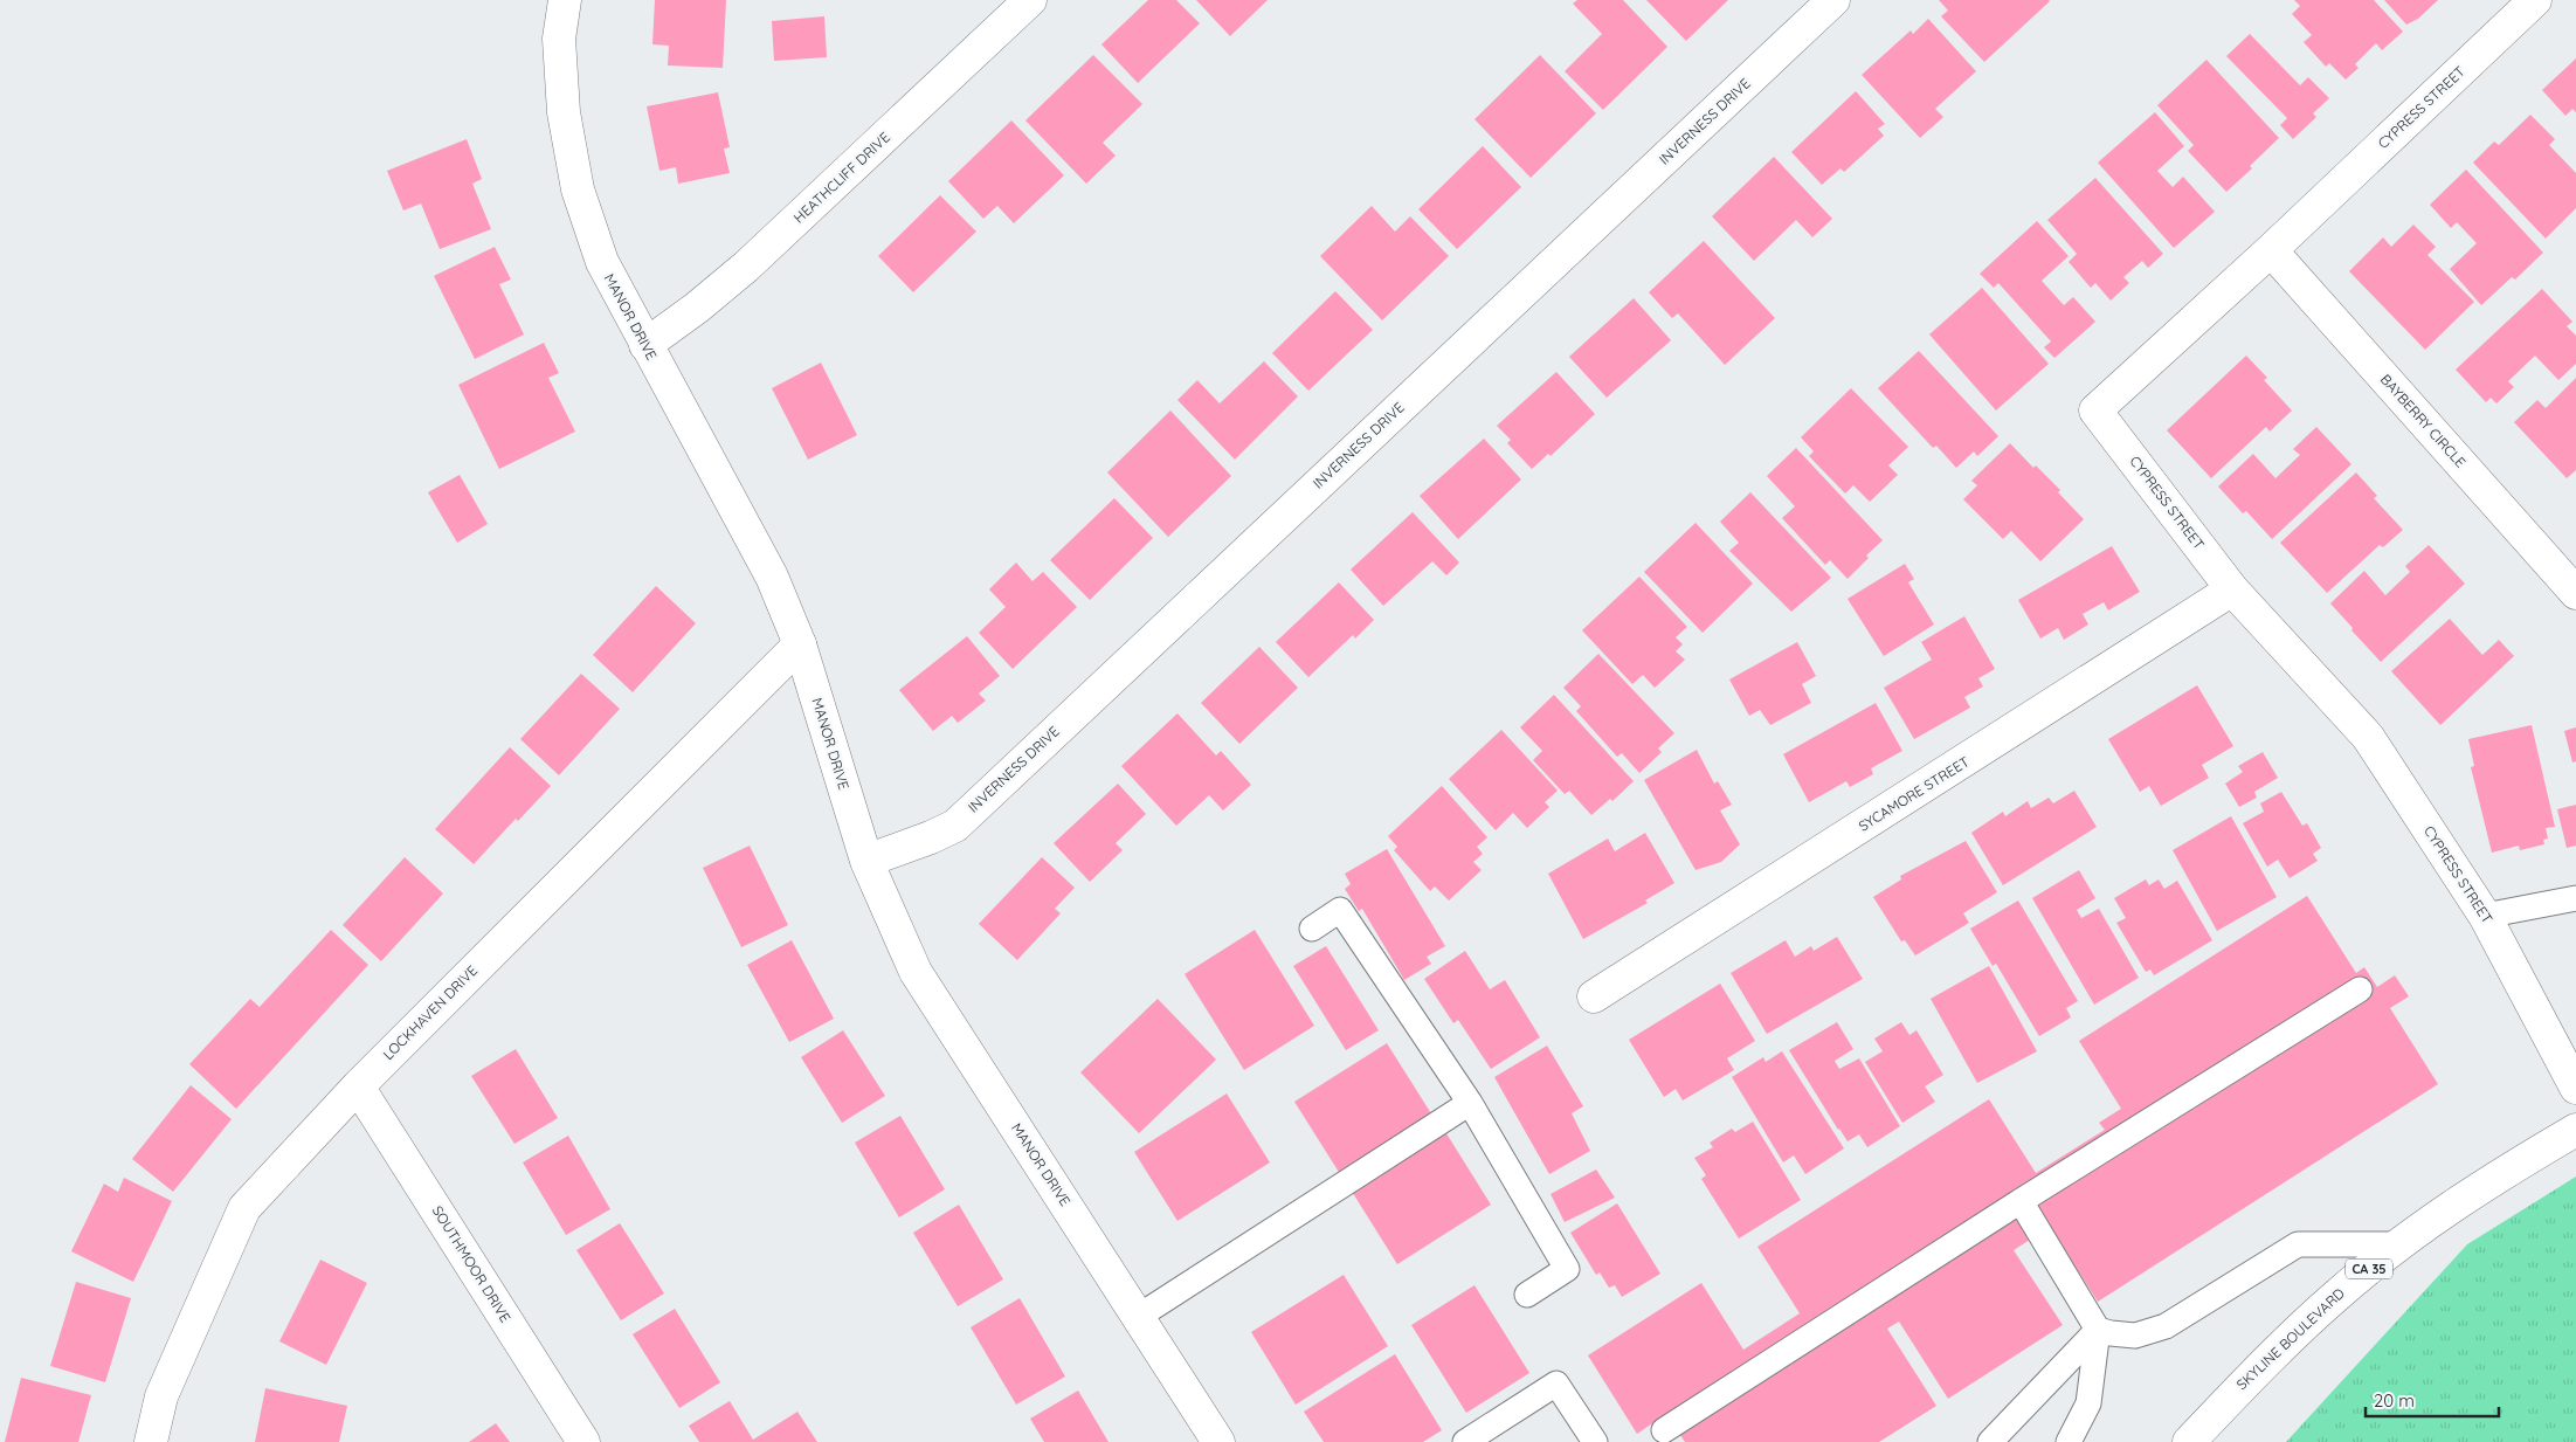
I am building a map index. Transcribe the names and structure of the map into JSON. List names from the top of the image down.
{
  "streets": {
    "street": [
      "CYPRESS STREET",
      "INVERNESS DRIVE",
      "HEATHCLIFF DRIVE",
      "MANOR DRIVE",
      "BAYBERRY CIRCLE",
      "SYCAMORE STREET",
      "LOCKHAVEN DRIVE",
      "SOUTHMOOR DRIVE",
      "CA 35",
      "SKYLINE BOULEVARD"
    ]
  },
  "crossings": [
    ["CYPRESS STREET", "BAYBERRY CIRCLE"],
    ["CYPRESS STREET", "SYCAMORE STREET"],
    ["INVERNESS DRIVE", "MANOR DRIVE"],
    ["HEATHCLIFF DRIVE", "MANOR DRIVE"],
    ["MANOR DRIVE", "LOCKHAVEN DRIVE"],
    ["LOCKHAVEN DRIVE", "SOUTHMOOR DRIVE"]
  ],
  "scale_bar": "20 m"
}
